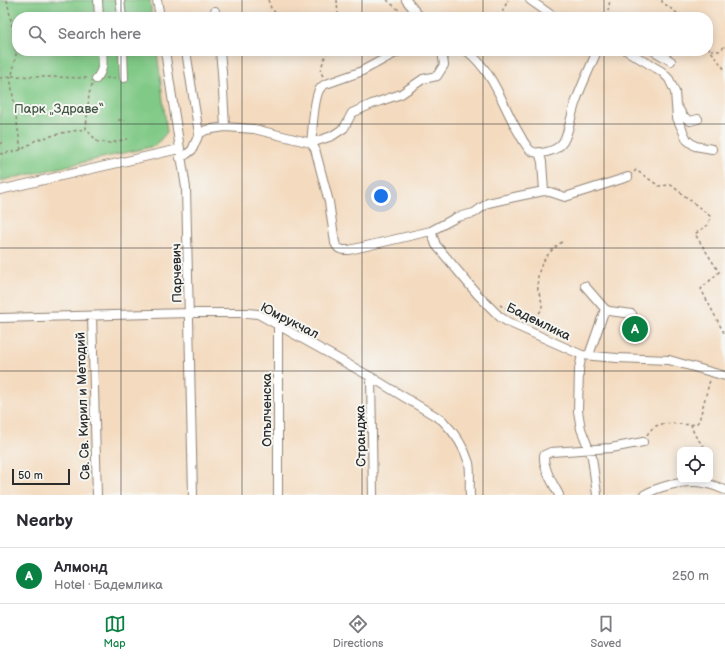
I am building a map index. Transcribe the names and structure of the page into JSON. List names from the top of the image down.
{
  "streets": {
    "street": [
      "Парчевич",
      "Юмрукчал",
      "Бадемлика",
      "Св. Св. Кирил и Методий",
      "Опълченска",
      "Странджа"
    ]
  },
  "crossings": [
    ["Парчевич", "Юмрукчал"],
    ["Юмрукчал", "Св. Св. Кирил и Методий"],
    ["Юмрукчал", "Опълченска"],
    ["Юмрукчал", "Странджа"]
  ],
  "parks": ["Парк „Здраве“"],
  "scale_bar": "50 m",
  "page": {
    "search": "Search here",
    "pins": "A",
    "scale": "50 m",
    "heading": "Nearby",
    "list": [
      {
        "mark": "A",
        "name": "Алмонд",
        "note": "Hotel · Бадемлика",
        "value": "250 m"
      }
    ],
    "nav": ["Map", "Directions", "Saved"]
  }
}
